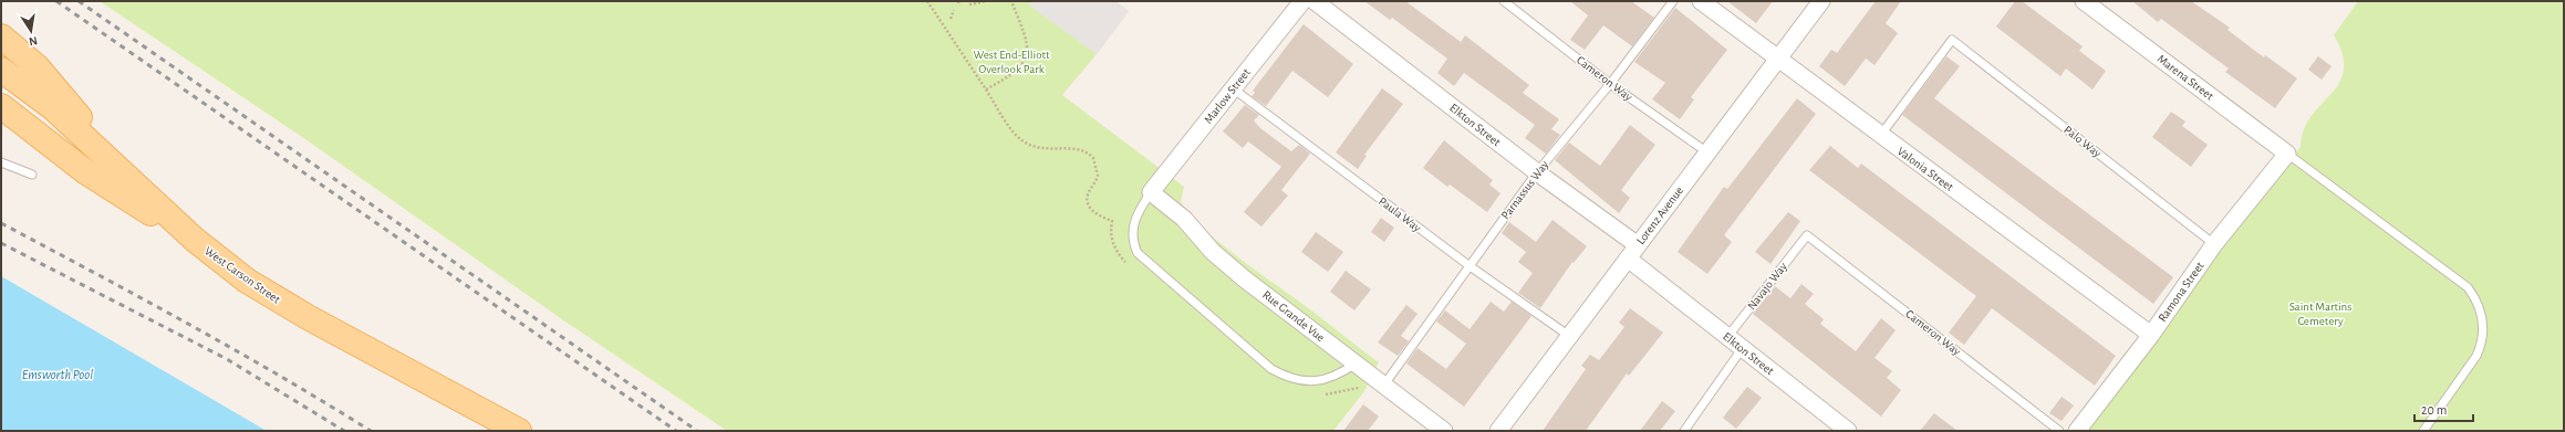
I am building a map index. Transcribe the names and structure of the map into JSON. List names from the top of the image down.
{
  "streets": {
    "main road": ["West Carson Street"],
    "street": [
      "Marena Street",
      "Marlow Street",
      "Elkton Street",
      "Valonia Street",
      "Lorenz Avenue",
      "Ramona Street",
      "Rue Grande Vue"
    ],
    "lane": [
      "Cameron Way",
      "Palo Way",
      "Parnassus Way",
      "Paula Way",
      "Navajo Way"
    ]
  },
  "crossings": [
    ["Marena Street", "Ramona Street"],
    ["Cameron Way", "Parnassus Way"],
    ["Cameron Way", "Lorenz Avenue"],
    ["Cameron Way", "Navajo Way"],
    ["Marlow Street", "Paula Way"],
    ["Marlow Street", "Rue Grande Vue"],
    ["Elkton Street", "Parnassus Way"],
    ["Elkton Street", "Lorenz Avenue"],
    ["Elkton Street", "Navajo Way"],
    ["Palo Way", "Valonia Street"],
    ["Palo Way", "Ramona Street"],
    ["Valonia Street", "Lorenz Avenue"],
    ["Valonia Street", "Ramona Street"],
    ["Parnassus Way", "Paula Way"],
    ["Parnassus Way", "Rue Grande Vue"],
    ["Paula Way", "Lorenz Avenue"]
  ],
  "water": ["Emsworth Pool"],
  "parks": ["West End-Elliott Overlook Park", "Saint Martins Cemetery"],
  "scale_bar": "20 m",
  "north": "bottom"
}
